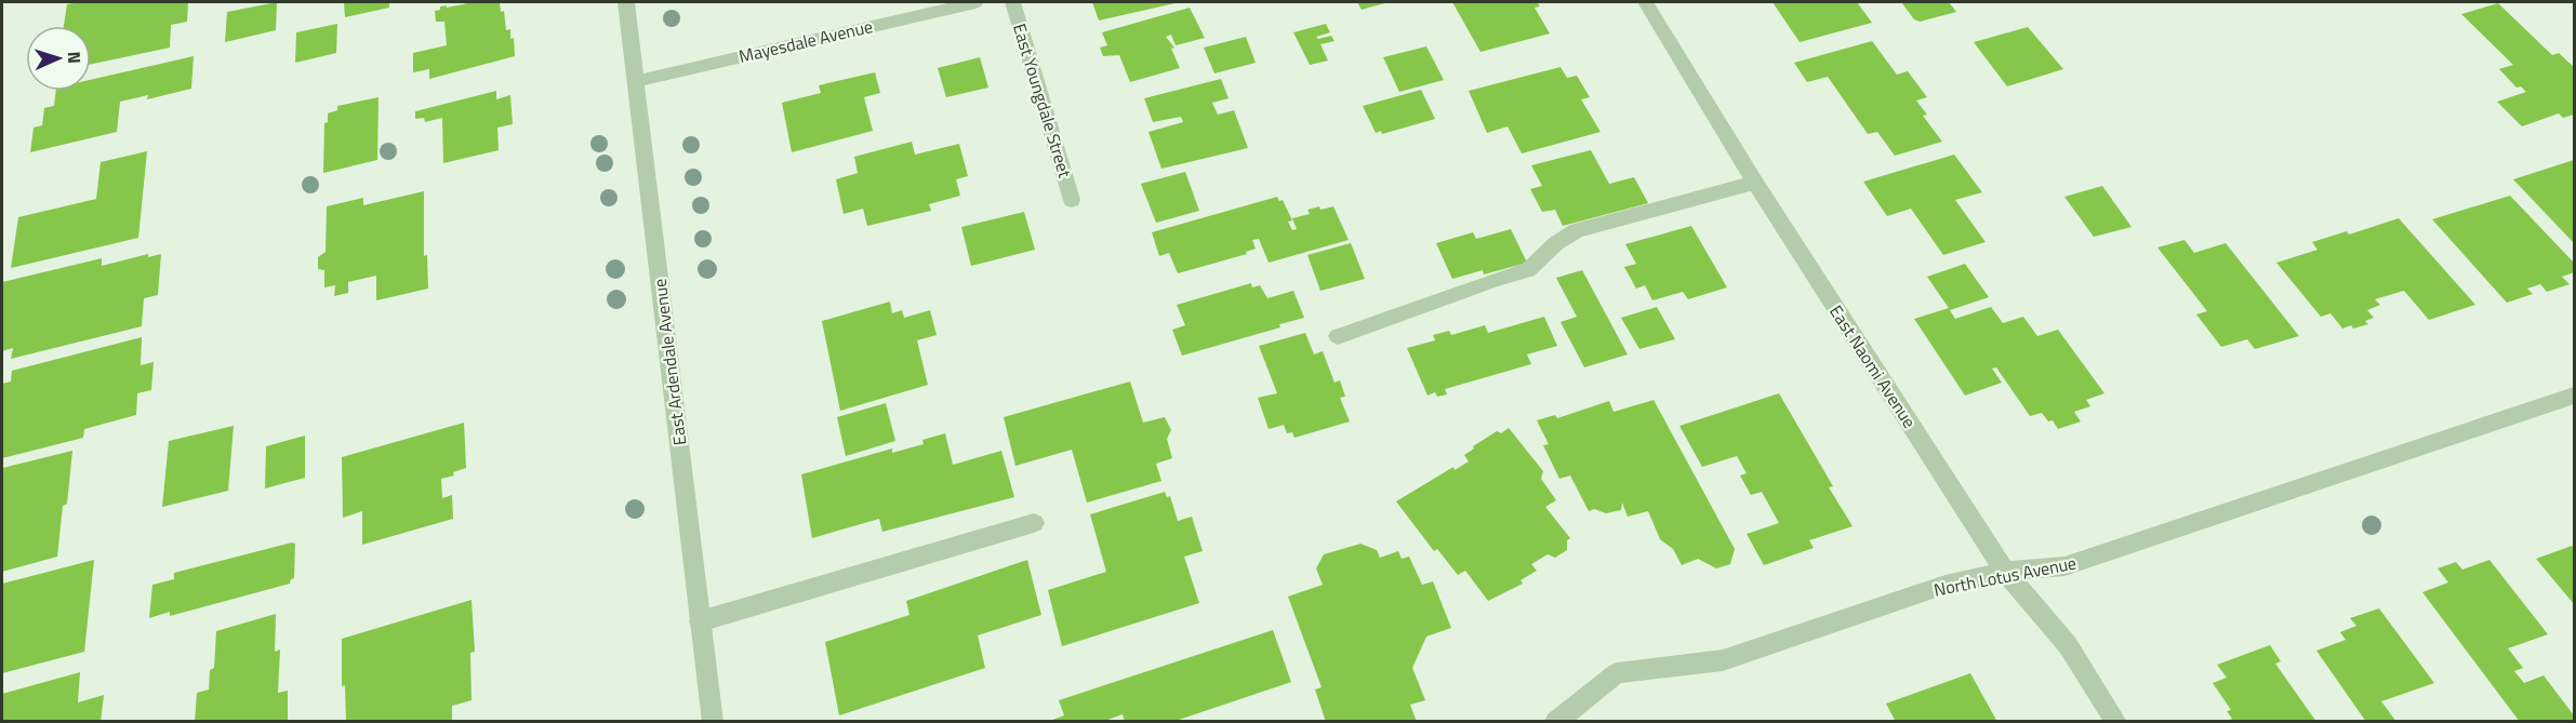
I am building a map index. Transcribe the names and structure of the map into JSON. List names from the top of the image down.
{
  "streets": {
    "street": [
      "Mayesdale Avenue",
      "East Youngdale Street",
      "East Ardendale Avenue",
      "East Naomi Avenue",
      "North Lotus Avenue"
    ]
  },
  "crossings": [
    ["Mayesdale Avenue", "East Ardendale Avenue"],
    ["East Naomi Avenue", "North Lotus Avenue"]
  ],
  "north": "right"
}
